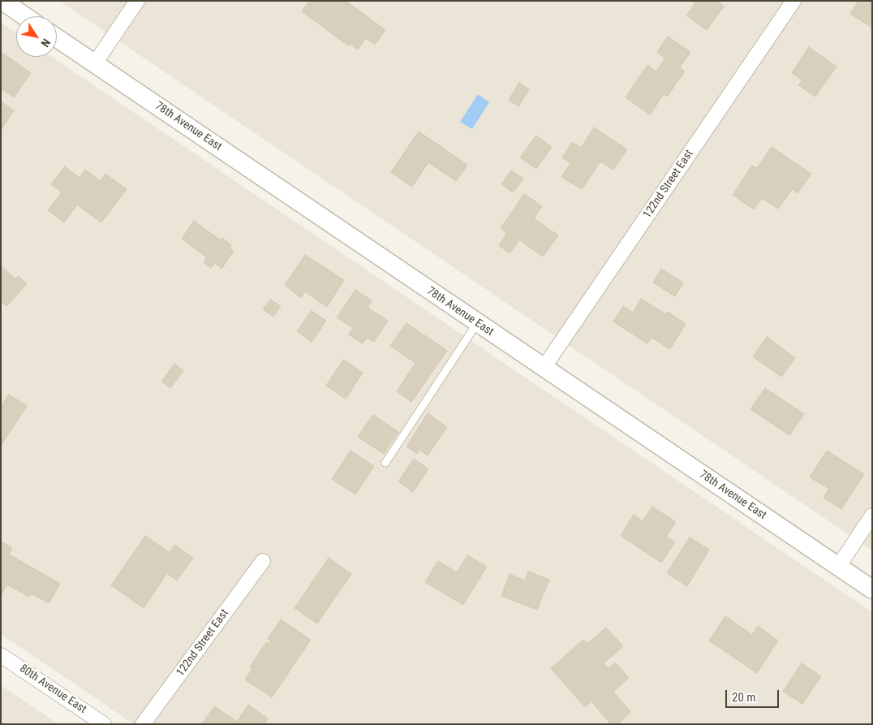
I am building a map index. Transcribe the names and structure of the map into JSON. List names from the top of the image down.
{
  "streets": {
    "street": ["78th Avenue East", "122nd Street East", "80th Avenue East"]
  },
  "crossings": [
    ["78th Avenue East", "122nd Street East"]
  ],
  "scale_bar": "20 m",
  "north": "bottom right"
}
